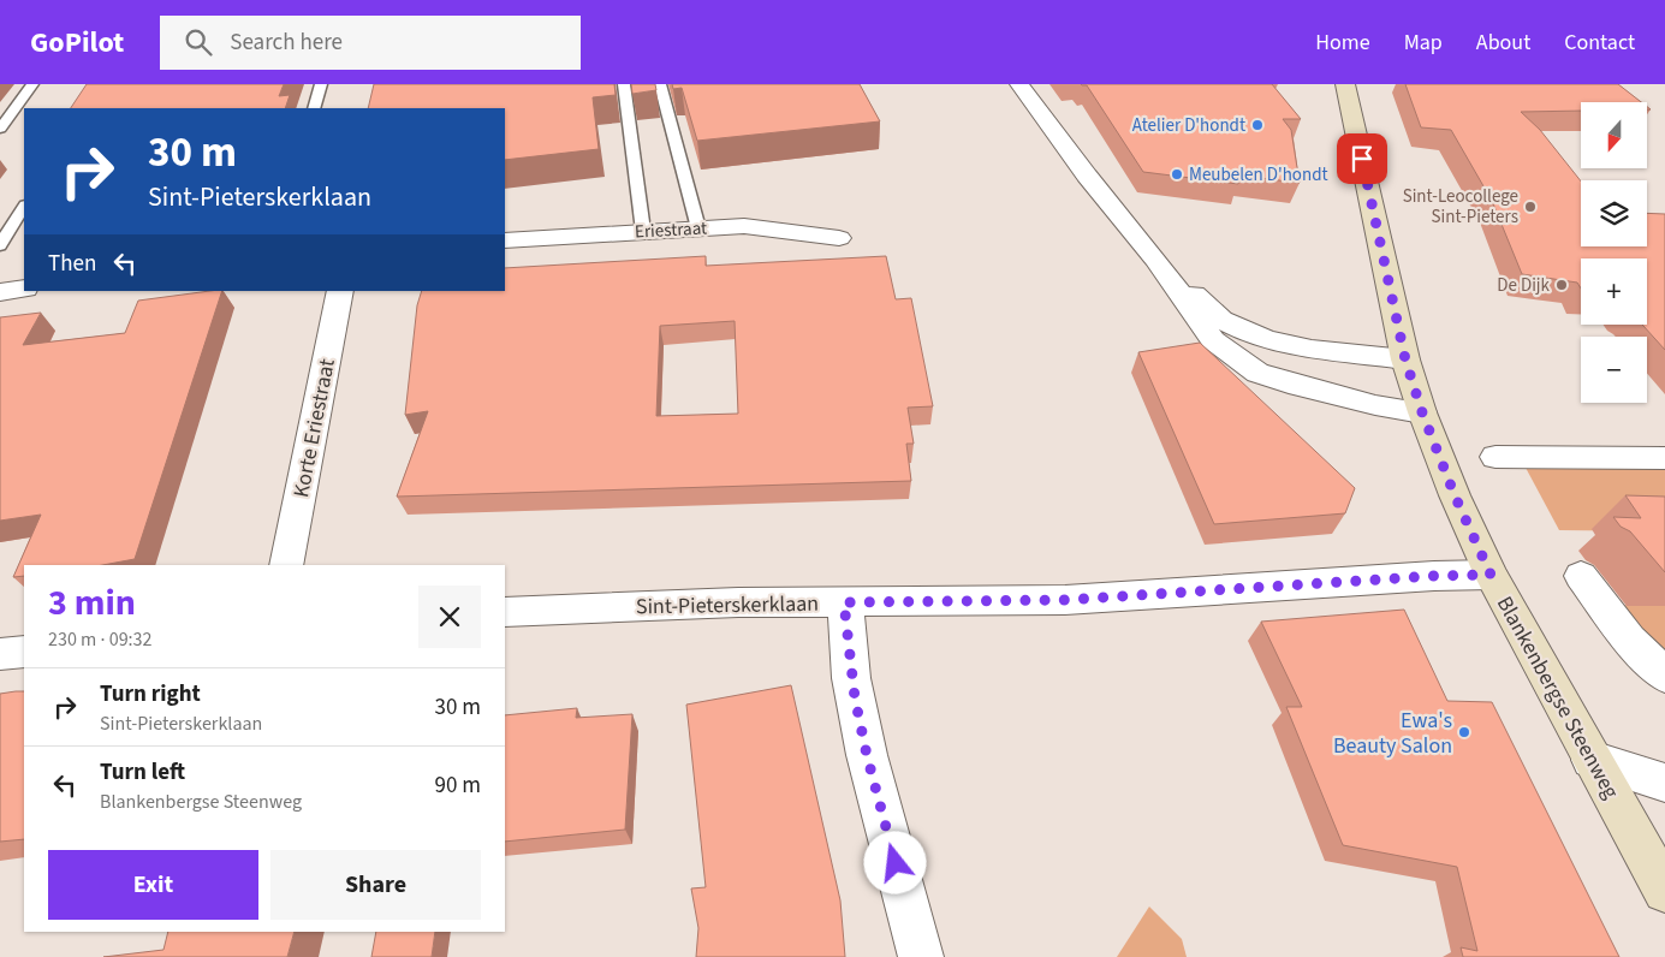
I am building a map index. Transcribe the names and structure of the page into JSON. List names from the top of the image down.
{
  "streets": {
    "main road": ["Blankenbergse Steenweg"],
    "street": ["Eriestraat", "Korte Eriestraat", "Sint-Pieterskerklaan"]
  },
  "crossings": [
    ["Sint-Pieterskerklaan", "Blankenbergse Steenweg"]
  ],
  "places": [
    "Atelier D'hondt",
    "Meubelen D'hondt",
    "Sint-Leocollege Sint-Pieters",
    "De Dijk",
    "Ewa's Beauty Salon"
  ],
  "north": "bottom",
  "page": {
    "header": "GoPilot",
    "search": "Search here",
    "nav": [
      "Home",
      "Map",
      "About",
      "Contact"
    ],
    "map_buttons": ["+", "−"],
    "turn": ["30 m", "Sint-Pieterskerklaan"],
    "then": "Then",
    "heading": ["3 min", "230 m · 09:32"],
    "list": [
      {
        "name": "Turn right",
        "note": "Sint-Pieterskerklaan",
        "value": "30 m"
      },
      {
        "name": "Turn left",
        "note": "Blankenbergse Steenweg",
        "value": "90 m"
      }
    ],
    "buttons": ["Exit", "Share"]
  }
}
